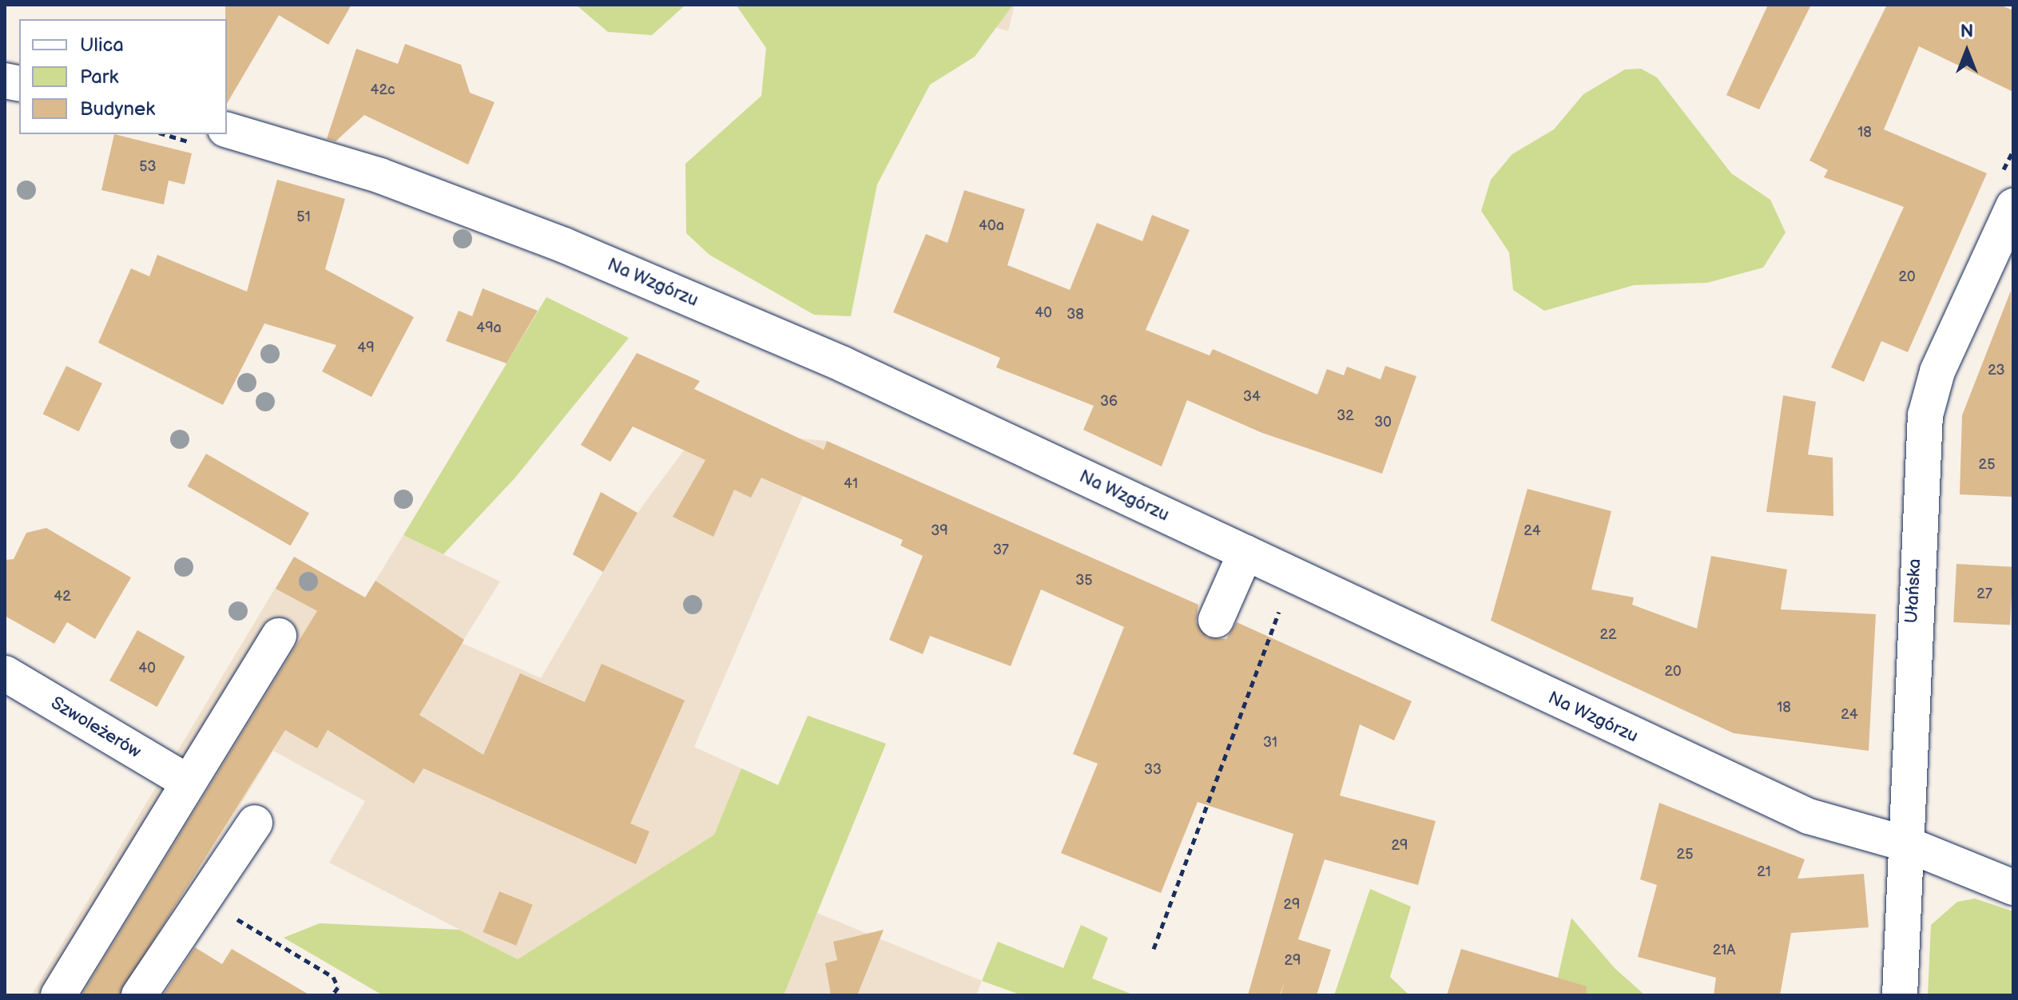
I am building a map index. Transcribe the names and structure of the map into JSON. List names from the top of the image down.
{
  "streets": {
    "street": ["Na Wzgórzu", "Ułańska", "Szwoleżerów"]
  },
  "crossings": [
    ["Na Wzgórzu", "Ułańska"]
  ],
  "house_numbers": [
    "42c",
    "18",
    "53",
    "51",
    "40a",
    "20",
    "40",
    "38",
    "49a",
    "49",
    "23",
    "34",
    "36",
    "32",
    "30",
    "25",
    "41",
    "39",
    "24",
    "37",
    "35",
    "27",
    "42",
    "22",
    "40",
    "20",
    "18",
    "24",
    "31",
    "33",
    "29",
    "25",
    "21",
    "29",
    "21A",
    "29"
  ],
  "legend": ["Ulica", "Park", "Budynek"],
  "north": "top"
}
